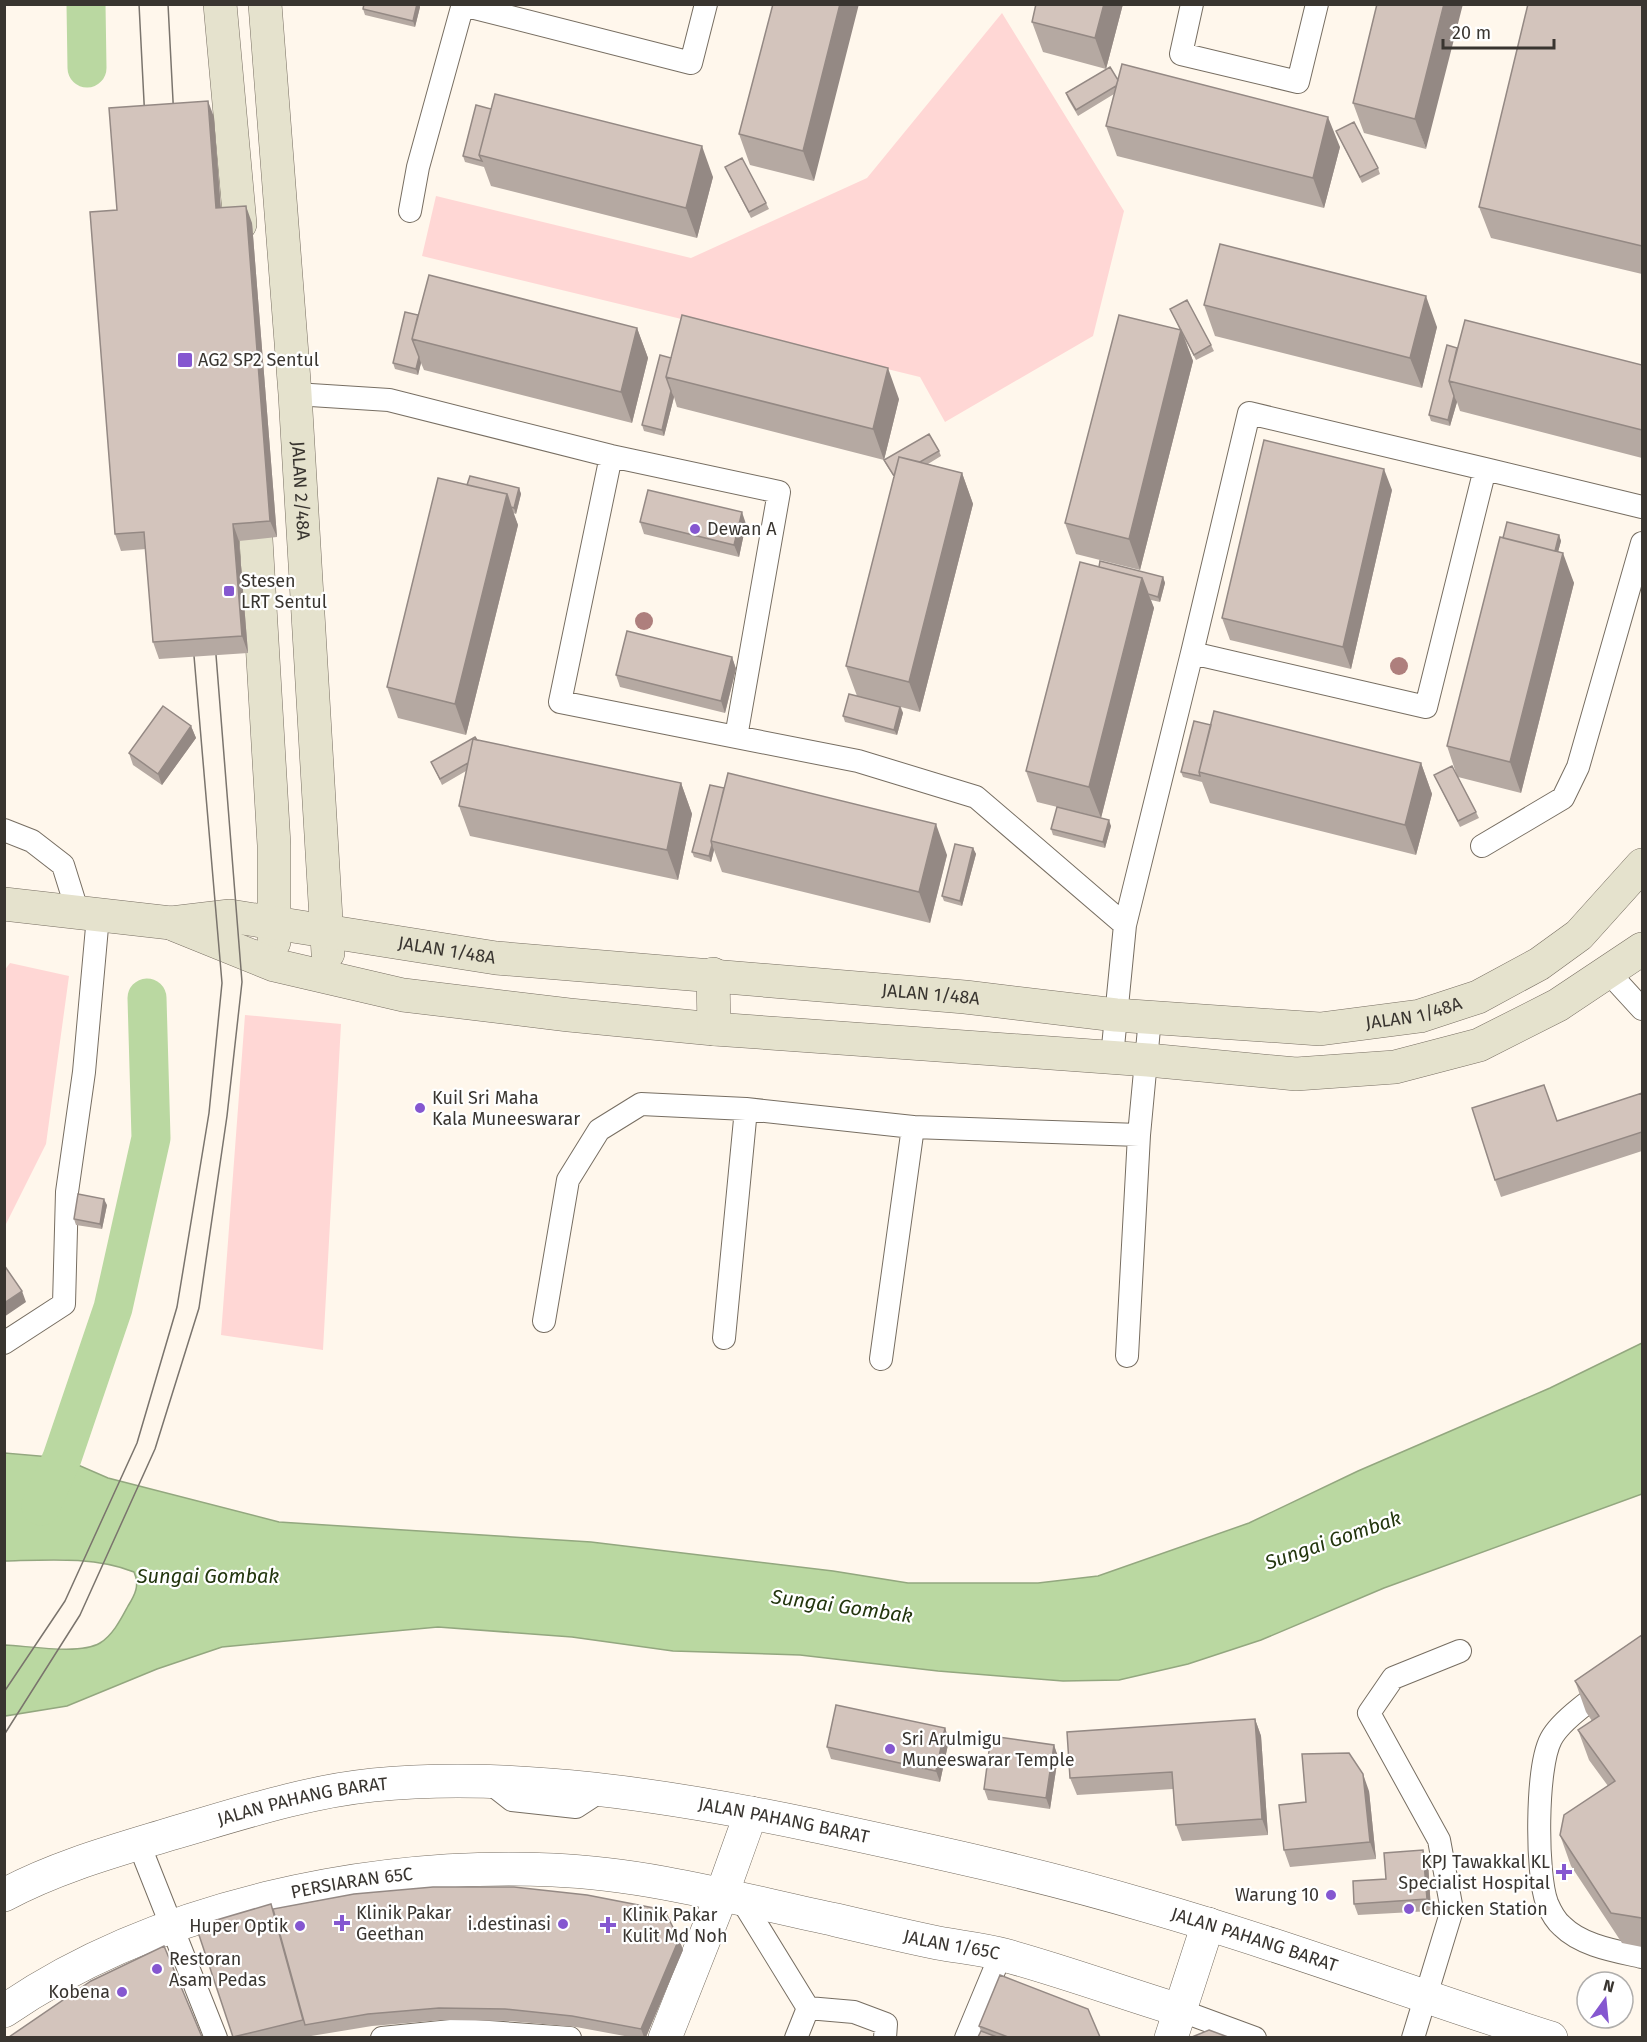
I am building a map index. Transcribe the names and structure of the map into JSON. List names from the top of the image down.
{
  "streets": {
    "main road": ["JALAN 2/48A", "JALAN 1/48A"],
    "street": ["JALAN PAHANG BARAT", "PERSIARAN 65C", "JALAN 1/65C"]
  },
  "crossings": [
    ["JALAN 2/48A", "JALAN 1/48A"],
    ["PERSIARAN 65C", "JALAN 1/65C"]
  ],
  "water": ["Sungai Gombak"],
  "places": {
    "transit": ["AG2 SP2 Sentul", "Stesen LRT Sentul"],
    "other": [
      "Dewan A",
      "Kuil Sri Maha Kala Muneeswarar",
      "Sri Arulmigu Muneeswarar Temple",
      "Warung 10",
      "Chicken Station",
      "i.destinasi",
      "Huper Optik",
      "Restoran Asam Pedas",
      "Kobena"
    ],
    "health": ["KPJ Tawakkal KL Specialist Hospital", "Klinik Pakar Geethan", "Klinik Pakar Kulit Md Noh"]
  },
  "scale_bar": "20 m",
  "north": "top"
}
